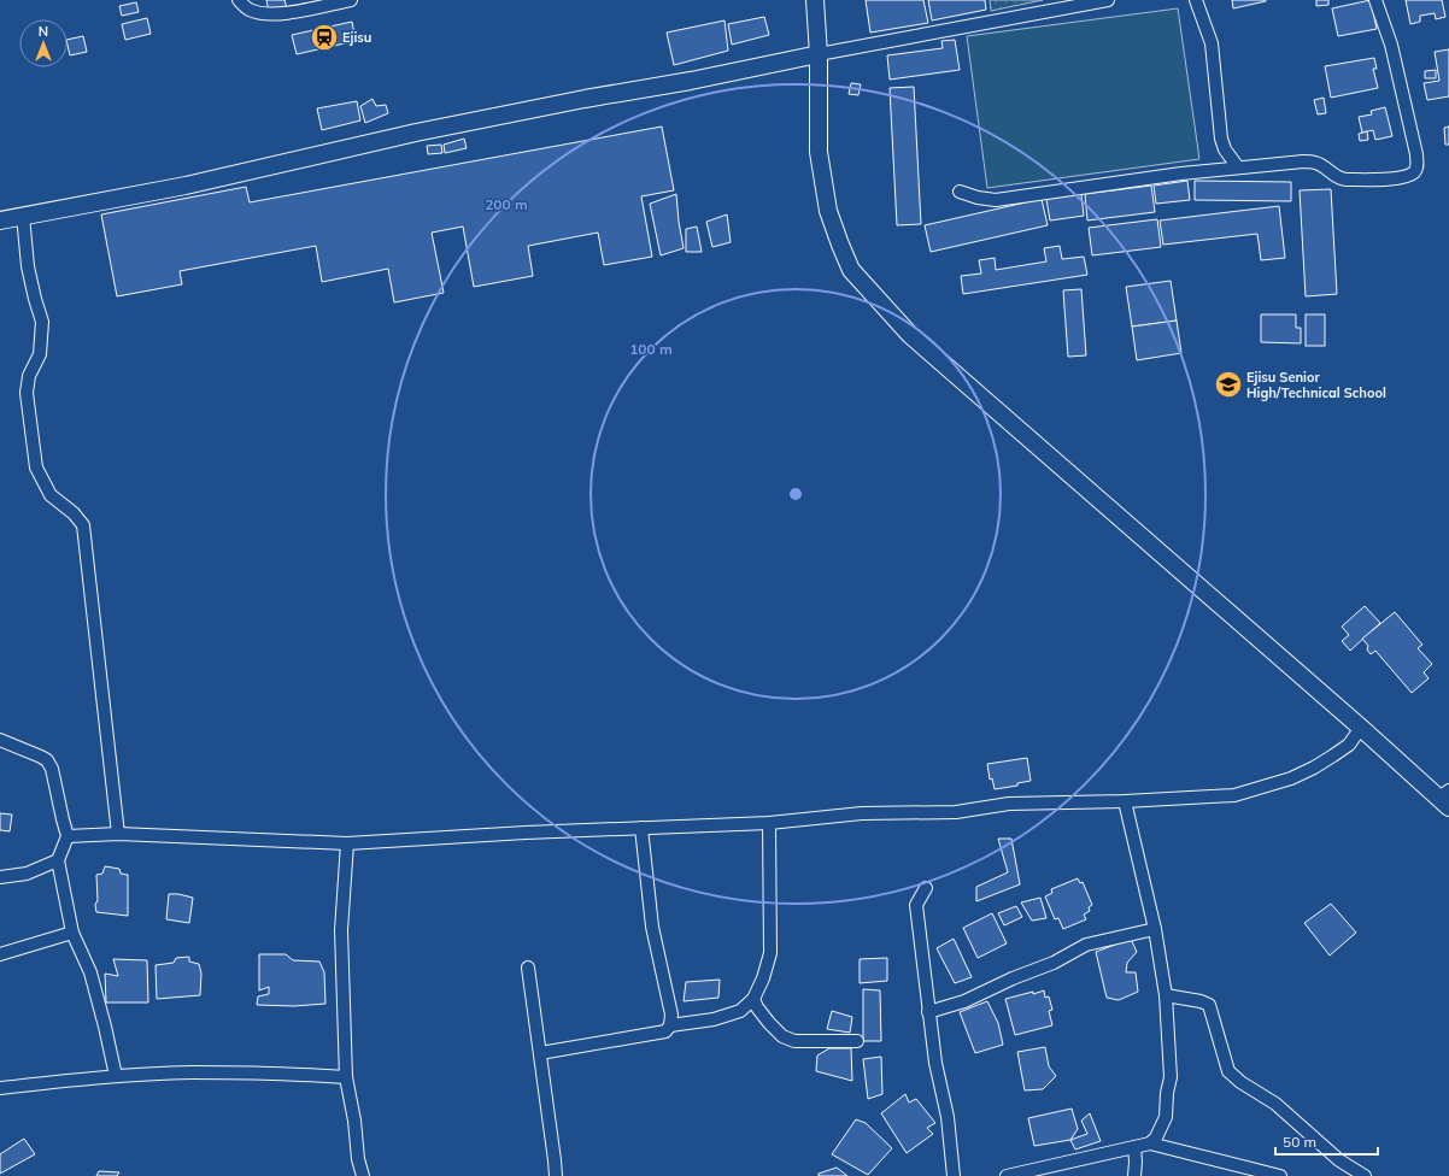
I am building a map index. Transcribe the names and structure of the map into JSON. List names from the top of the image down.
{
  "places": {
    "station": ["Ejisu"],
    "school or university": ["Ejisu Senior High/Technical School"]
  },
  "scale_bar": "50 m",
  "north": "top",
  "rings": ["200 m", "100 m"]
}
